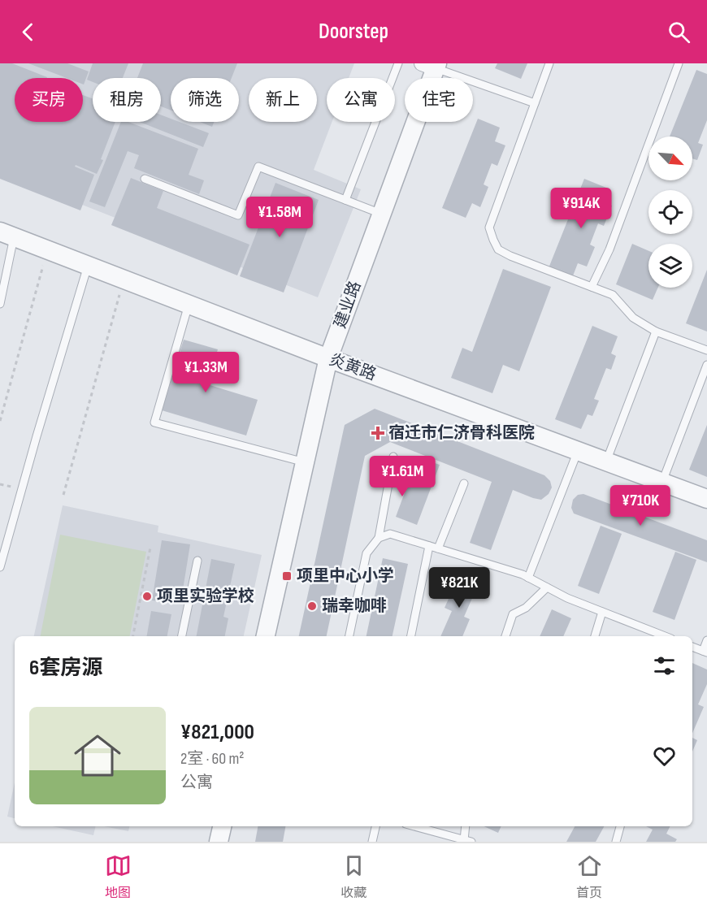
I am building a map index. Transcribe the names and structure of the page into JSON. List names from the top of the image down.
{
  "streets": {
    "street": ["建业路", "炎黄路"]
  },
  "crossings": [
    ["建业路", "炎黄路"]
  ],
  "places": {
    "health": ["宿迁市仁济骨科医院"],
    "transit": ["项里中心小学"],
    "other": ["项里实验学校", "瑞幸咖啡"]
  },
  "north": "bottom right",
  "page": {
    "header": "Doorstep",
    "chip": [
      "买房",
      "租房",
      "筛选",
      "新上",
      "公寓",
      "住宅"
    ],
    "price": [
      "¥914K",
      "¥1.58M",
      "¥1.33M",
      "¥1.61M",
      "¥710K",
      "¥821K"
    ],
    "heading": "6套房源",
    "list": [
      {
        "name": "¥821,000",
        "note": "2室 · 60 m² · 公寓"
      }
    ],
    "tabs": ["地图", "收藏", "首页"]
  }
}
